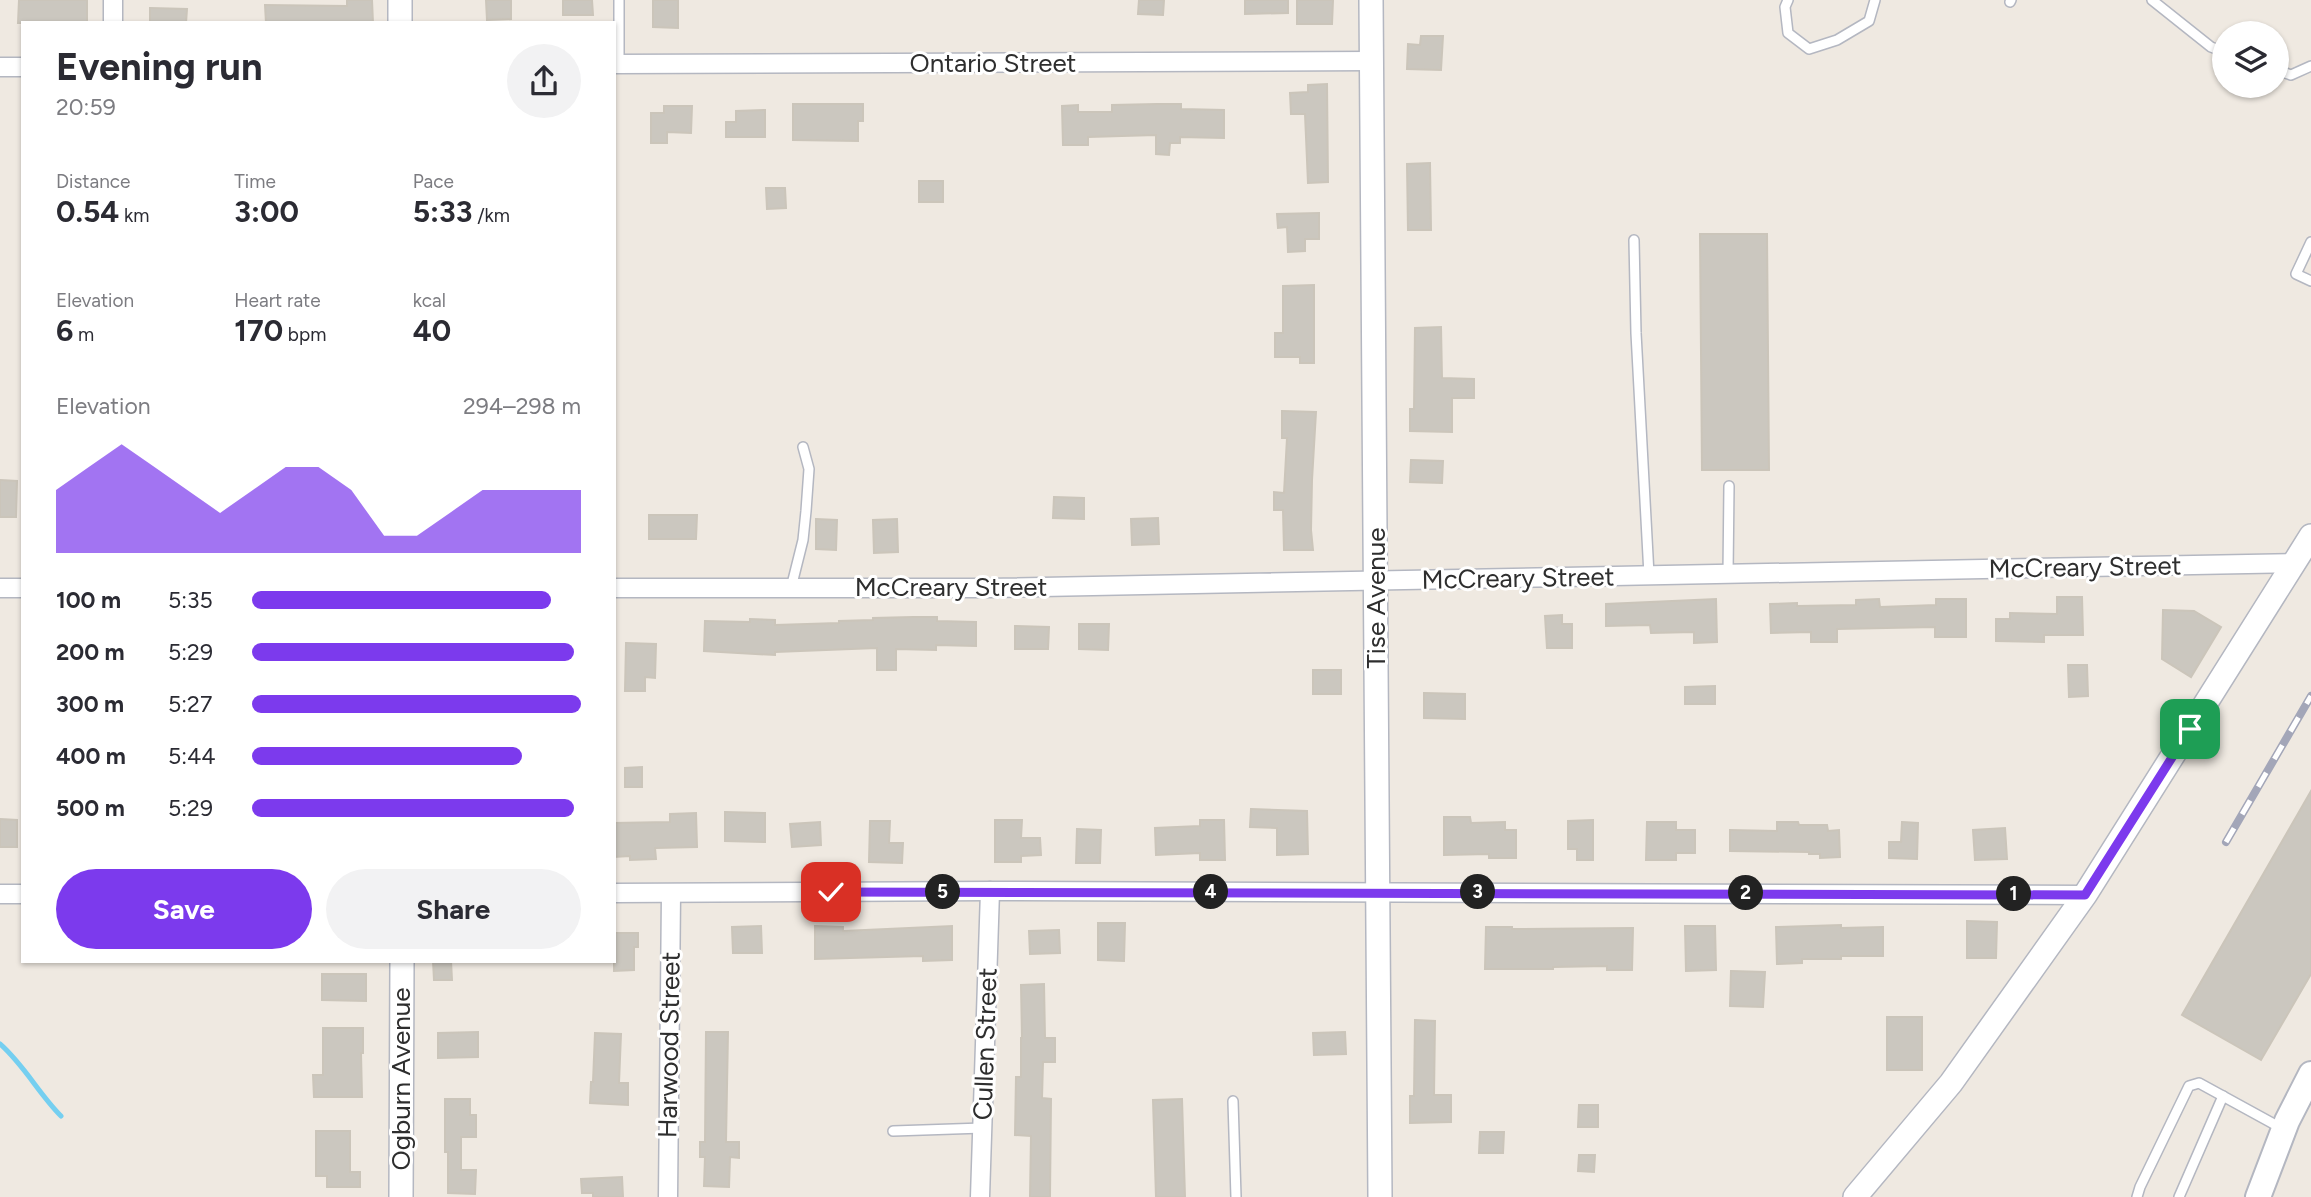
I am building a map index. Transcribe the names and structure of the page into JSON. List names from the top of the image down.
{
  "streets": {
    "street": [
      "Ontario Street",
      "McCreary Street",
      "Tise Avenue",
      "Cullen Street",
      "Harwood Street",
      "Ogburn Avenue"
    ]
  },
  "crossings": [
    ["Ontario Street", "Tise Avenue"],
    ["McCreary Street", "Tise Avenue"]
  ],
  "page": {
    "heading": ["Evening run", "20:59"],
    "stats": [
      ["Distance", "0.54 km"],
      ["Time", "3:00"],
      ["Pace", "5:33 /km"],
      ["Elevation", "6 m"],
      ["Heart rate", "170 bpm"],
      ["kcal", "40"]
    ],
    "chart": ["Elevation", "294–298 m"],
    "list": [
      {
        "name": "100 m",
        "note": "5:35"
      },
      {
        "name": "200 m",
        "note": "5:29"
      },
      {
        "name": "300 m",
        "note": "5:27"
      },
      {
        "name": "400 m",
        "note": "5:44"
      },
      {
        "name": "500 m",
        "note": "5:29"
      }
    ],
    "buttons": ["Save", "Share"],
    "pins": [
      "3",
      "4",
      "5",
      "2",
      "1"
    ]
  }
}
